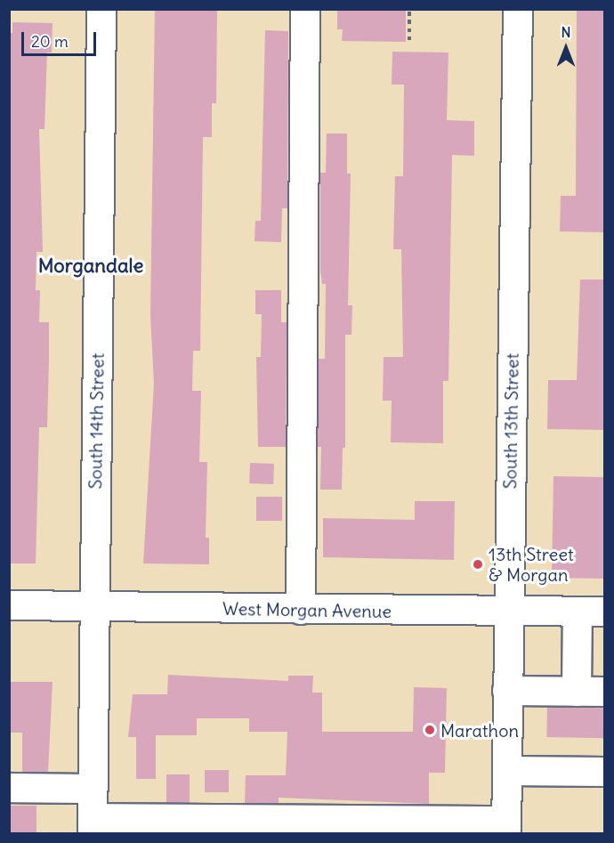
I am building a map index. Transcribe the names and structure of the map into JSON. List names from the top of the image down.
{
  "streets": {
    "street": ["South 14th Street", "South 13th Street", "West Morgan Avenue"]
  },
  "crossings": [
    ["South 14th Street", "West Morgan Avenue"],
    ["South 13th Street", "West Morgan Avenue"]
  ],
  "districts": ["Morgandale"],
  "places": ["13th Street & Morgan", "Marathon"],
  "scale_bar": "20 m",
  "north": "top"
}
